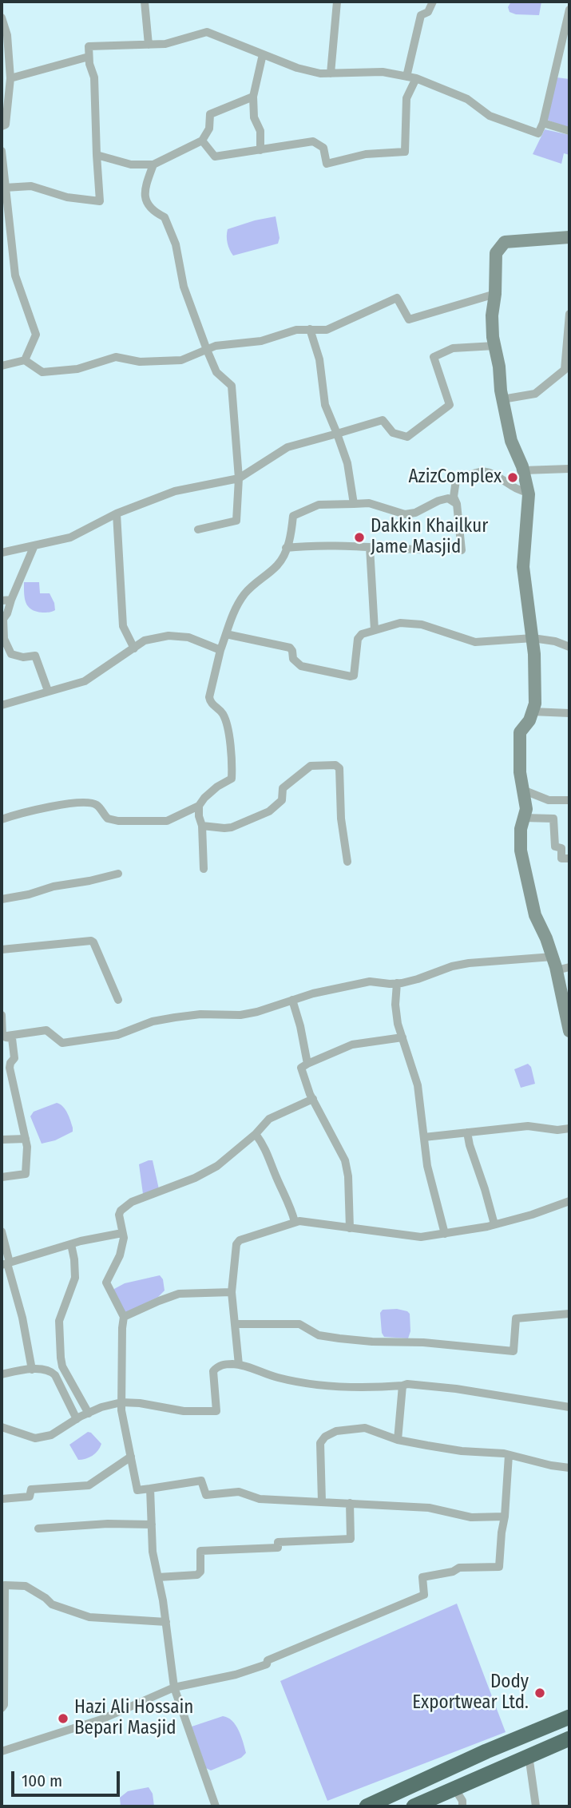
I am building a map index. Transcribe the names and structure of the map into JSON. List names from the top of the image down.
{
  "places": [
    "AzizComplex",
    "Dakkin Khailkur Jame Masjid",
    "Dody Exportwear Ltd.",
    "Hazi Ali Hossain Bepari Masjid"
  ],
  "scale_bar": "100 m"
}
